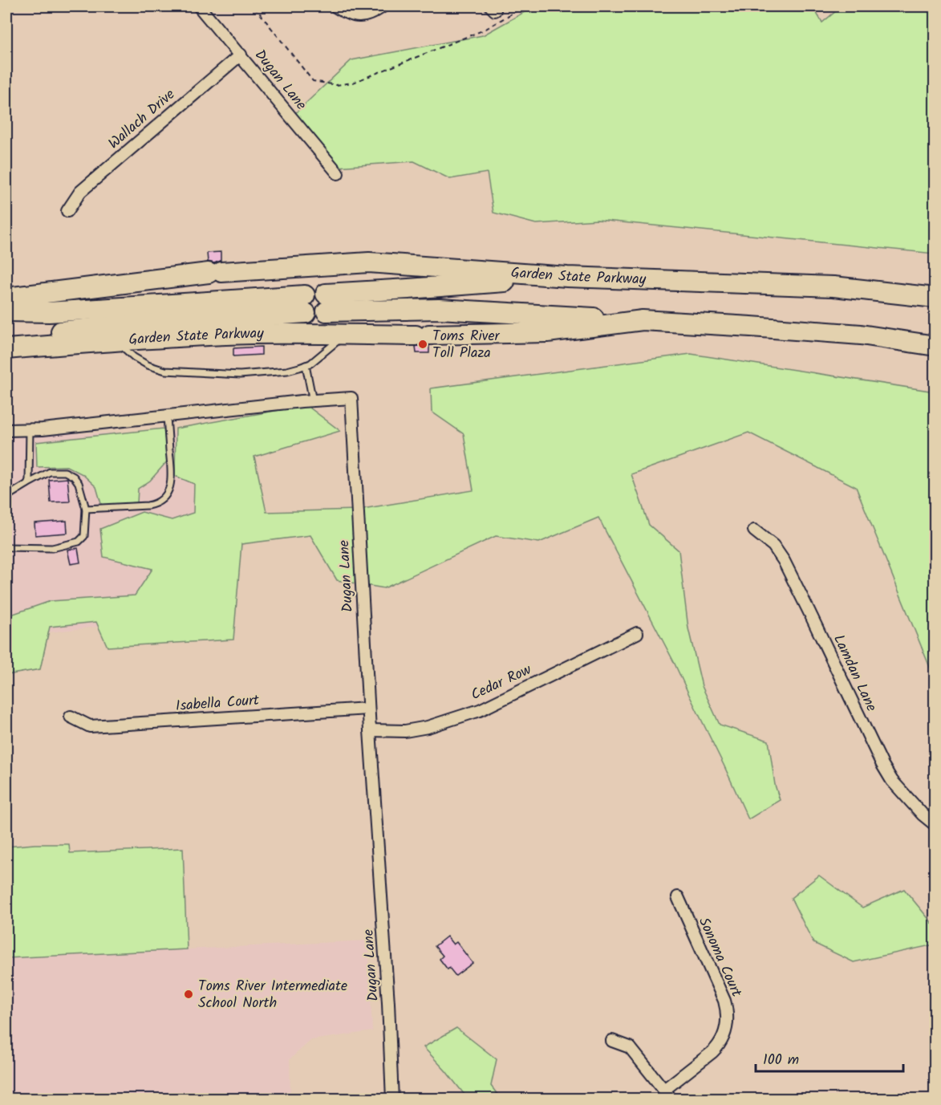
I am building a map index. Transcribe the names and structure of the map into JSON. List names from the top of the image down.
{
  "streets": {
    "highway": ["Garden State Parkway"],
    "street": [
      "Dugan Lane",
      "Wallach Drive",
      "Lamdan Lane",
      "Cedar Row",
      "Isabella Court",
      "Sonoma Court"
    ]
  },
  "crossings": [
    ["Dugan Lane", "Wallach Drive"],
    ["Dugan Lane", "Cedar Row"],
    ["Dugan Lane", "Isabella Court"]
  ],
  "places": ["Toms River Toll Plaza", "Toms River Intermediate School North"],
  "scale_bar": "100 m"
}
